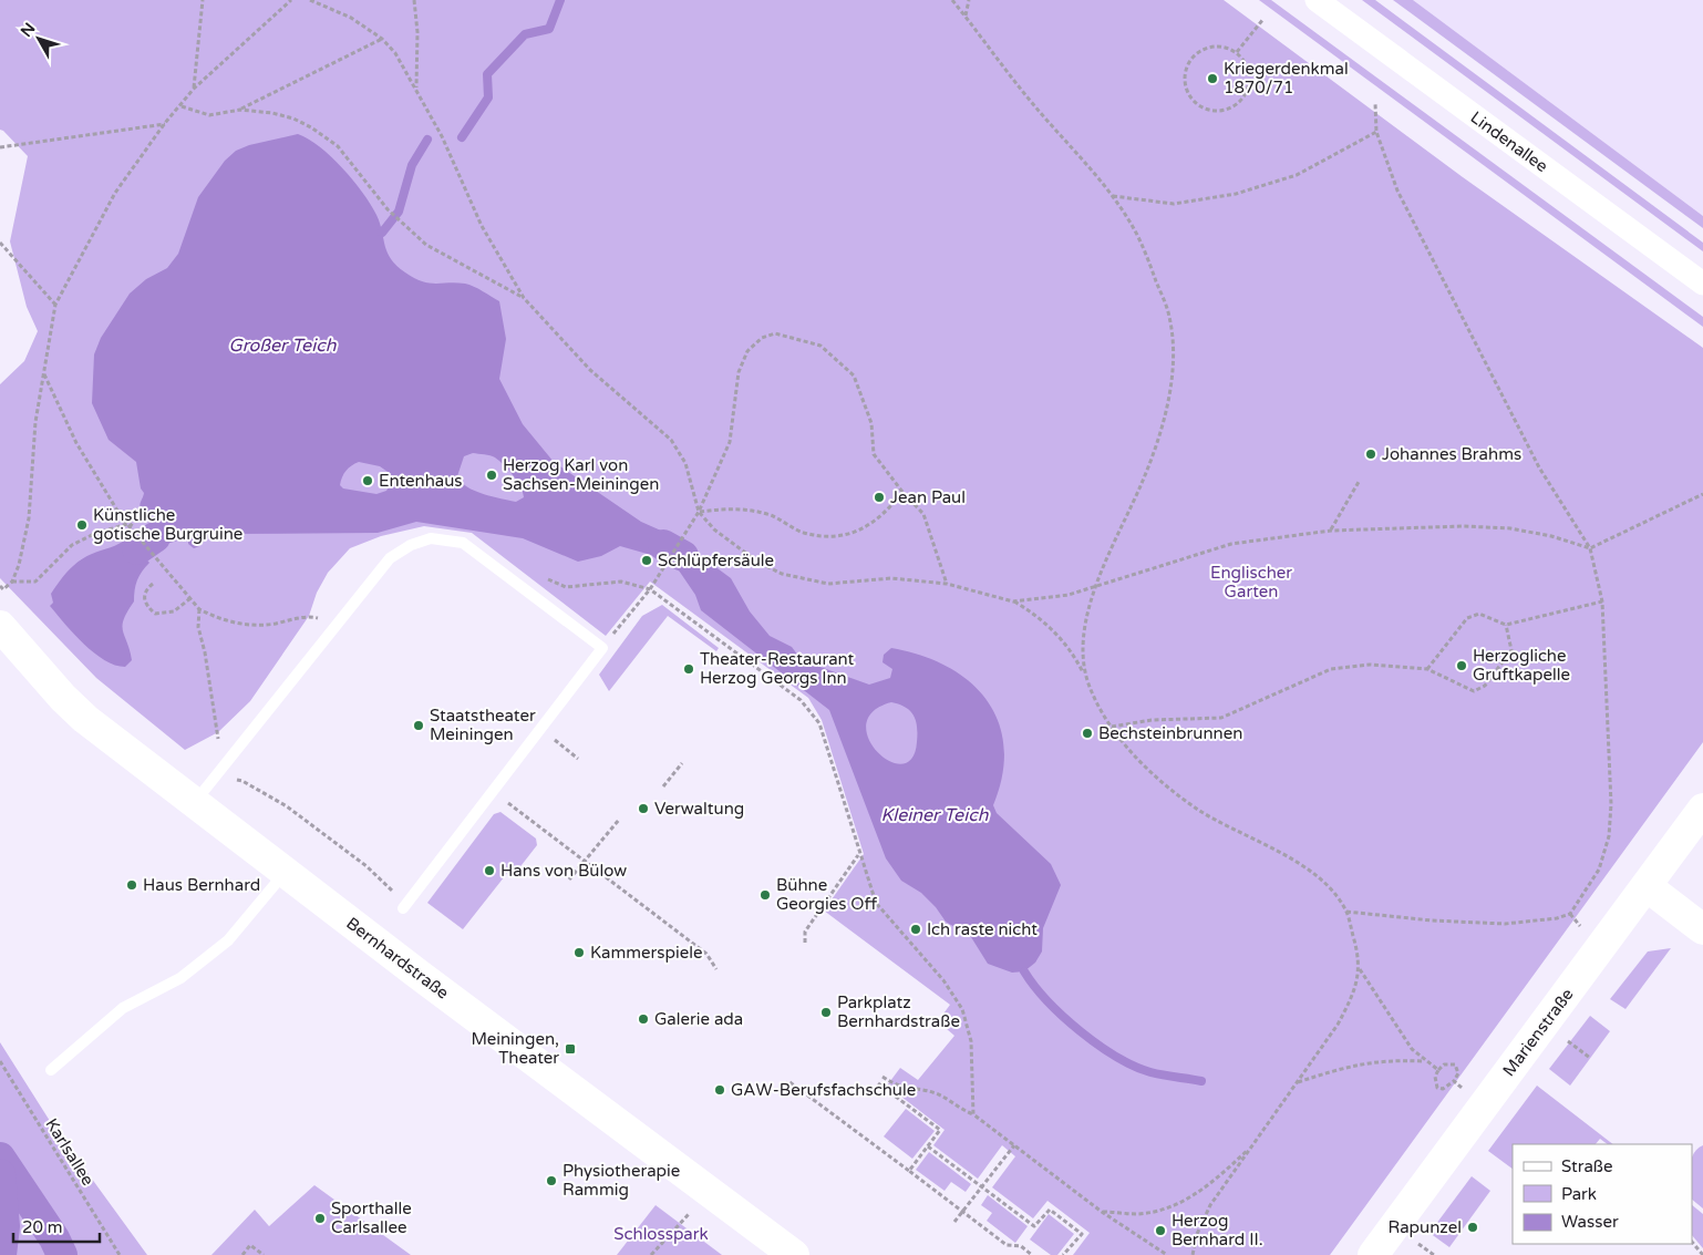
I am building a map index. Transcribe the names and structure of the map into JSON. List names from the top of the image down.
{
  "streets": {
    "main road": ["Bernhardstraße", "Marienstraße"],
    "street": ["Lindenallee"],
    "path": ["Karlsallee"]
  },
  "water": ["Großer Teich", "Kleiner Teich"],
  "parks": ["Englischer Garten", "Schlosspark"],
  "places": {
    "other": [
      "Kriegerdenkmal 1870/71",
      "Johannes Brahms",
      "Herzog Karl von Sachsen-Meiningen",
      "Entenhaus",
      "Jean Paul",
      "Künstliche gotische Burgruine",
      "Schlüpfersäule",
      "Herzogliche Gruftkapelle",
      "Theater-Restaurant Herzog Georgs Inn",
      "Staatstheater Meiningen",
      "Bechsteinbrunnen",
      "Verwaltung",
      "Hans von Bülow",
      "Haus Bernhard",
      "Bühne Georgies Off",
      "Ich raste nicht",
      "Kammerspiele",
      "Parkplatz Bernhardstraße",
      "Galerie ada",
      "GAW-Berufsfachschule",
      "Physiotherapie Rammig",
      "Sporthalle Carlsallee",
      "Rapunzel",
      "Herzog Bernhard II."
    ],
    "transit": ["Meiningen, Theater"]
  },
  "legend": ["Straße", "Park", "Wasser"],
  "scale_bar": "20 m",
  "north": "top left"
}
